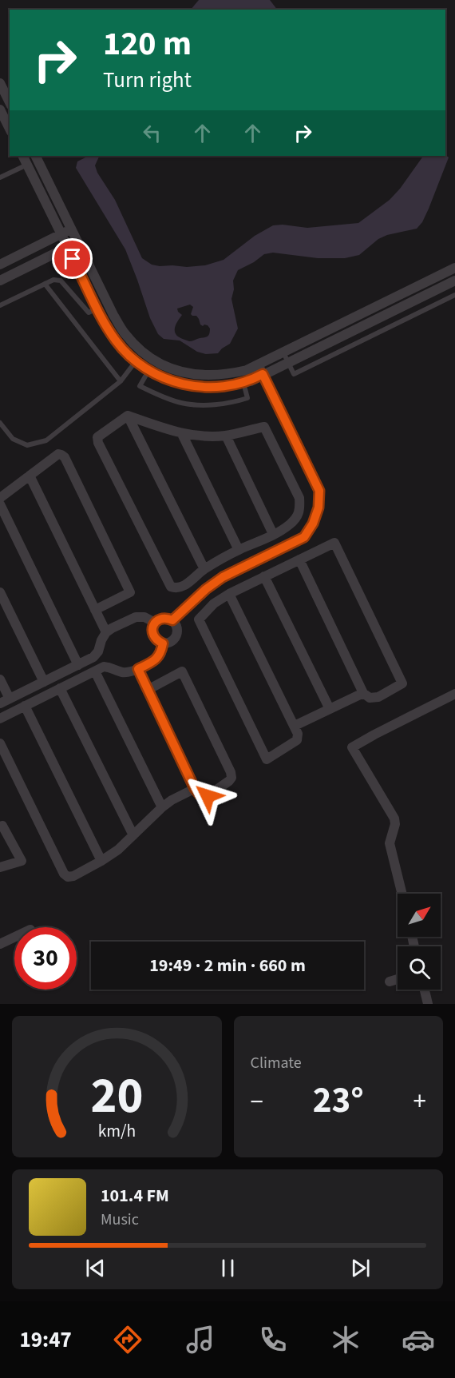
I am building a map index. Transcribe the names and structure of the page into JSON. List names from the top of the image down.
{
  "north": "top right",
  "page": {
    "turn": ["120 m", "Turn right"],
    "limit": "30",
    "trip": "19:49 · 2 min · 660 m",
    "tile": "Climate",
    "heat": ["−", "23°", "+"],
    "song": ["101.4 FM", "Music"],
    "tabs": "19:47",
    "gauge": ["20", "km/h"]
  }
}
